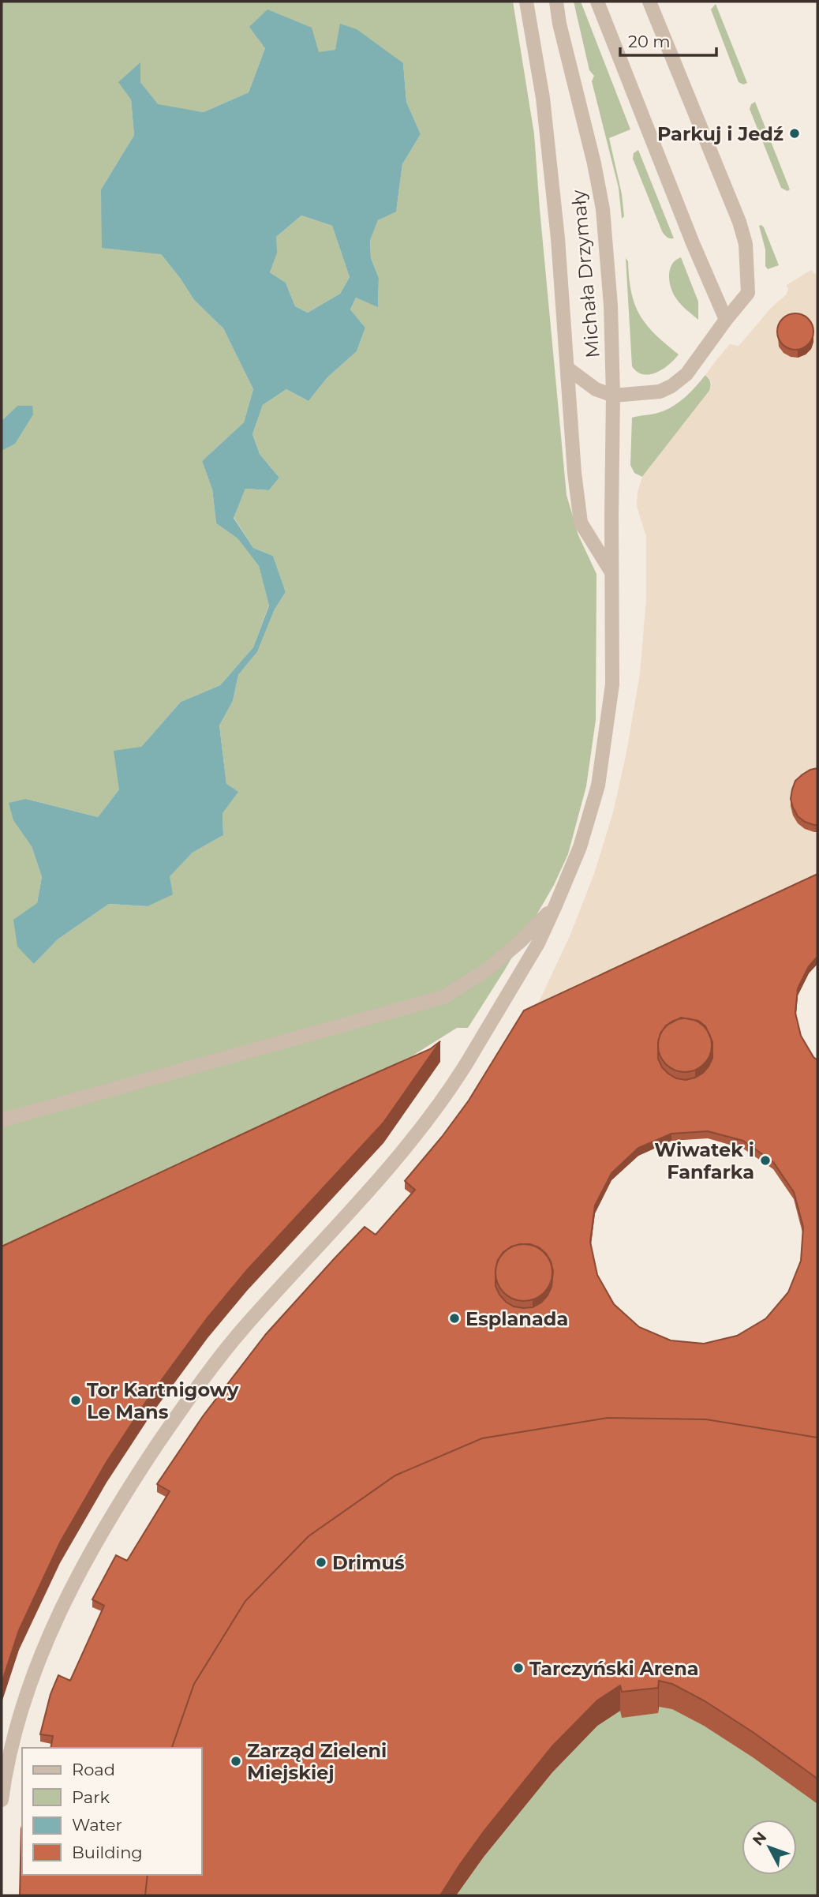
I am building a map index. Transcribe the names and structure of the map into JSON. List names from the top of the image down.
{
  "streets": {
    "street": ["Michała Drzymały"]
  },
  "places": [
    "Parkuj i Jedź",
    "Wiwatek i Fanfarka",
    "Esplanada",
    "Tor Kartnigowy Le Mans",
    "Drimuś",
    "Tarczyński Arena",
    "Zarząd Zieleni Miejskiej"
  ],
  "legend": [
    "Road",
    "Park",
    "Water",
    "Building"
  ],
  "scale_bar": "20 m",
  "north": "top left"
}
